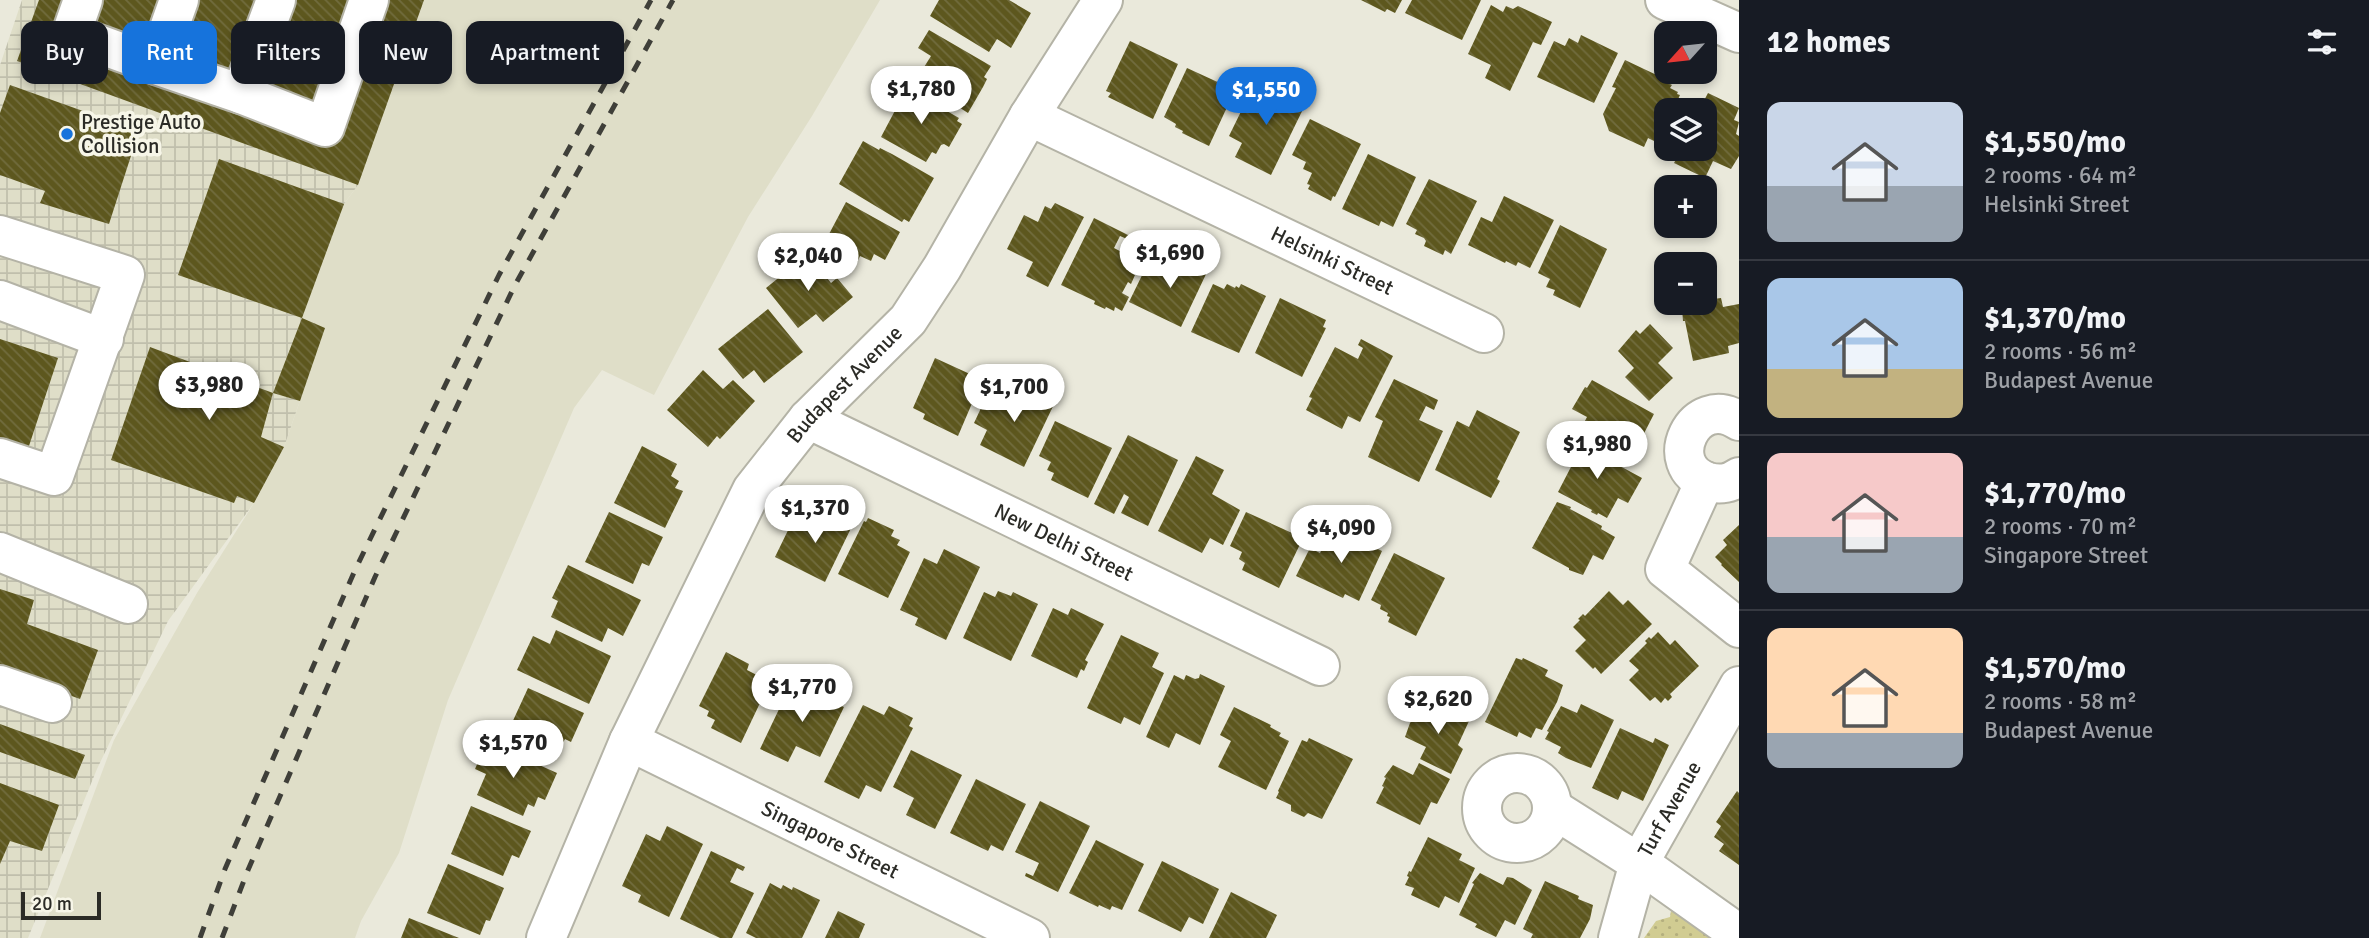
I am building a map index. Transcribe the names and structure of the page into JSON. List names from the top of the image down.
{
  "streets": {
    "street": [
      "Helsinki Street",
      "Budapest Avenue",
      "New Delhi Street",
      "Turf Avenue",
      "Singapore Street"
    ]
  },
  "crossings": [
    ["Helsinki Street", "Budapest Avenue"],
    ["Budapest Avenue", "New Delhi Street"],
    ["Budapest Avenue", "Singapore Street"]
  ],
  "places": ["Prestige Auto Collision"],
  "scale_bar": "20 m",
  "north": "bottom left",
  "page": {
    "heading": "12 homes",
    "map_buttons": ["+", "−"],
    "chip": [
      "Buy",
      "Rent",
      "Filters",
      "New",
      "Apartment"
    ],
    "price": [
      "$1,780",
      "$1,550",
      "$1,690",
      "$2,040",
      "$3,980",
      "$1,700",
      "$1,980",
      "$1,370",
      "$4,090",
      "$1,770",
      "$2,620",
      "$1,570"
    ],
    "list": [
      {
        "name": "$1,550/mo",
        "note": "2 rooms · 64 m² · Helsinki Street"
      },
      {
        "name": "$1,370/mo",
        "note": "2 rooms · 56 m² · Budapest Avenue"
      },
      {
        "name": "$1,770/mo",
        "note": "2 rooms · 70 m² · Singapore Street"
      },
      {
        "name": "$1,570/mo",
        "note": "2 rooms · 58 m² · Budapest Avenue"
      }
    ],
    "scale": "20 m"
  }
}
